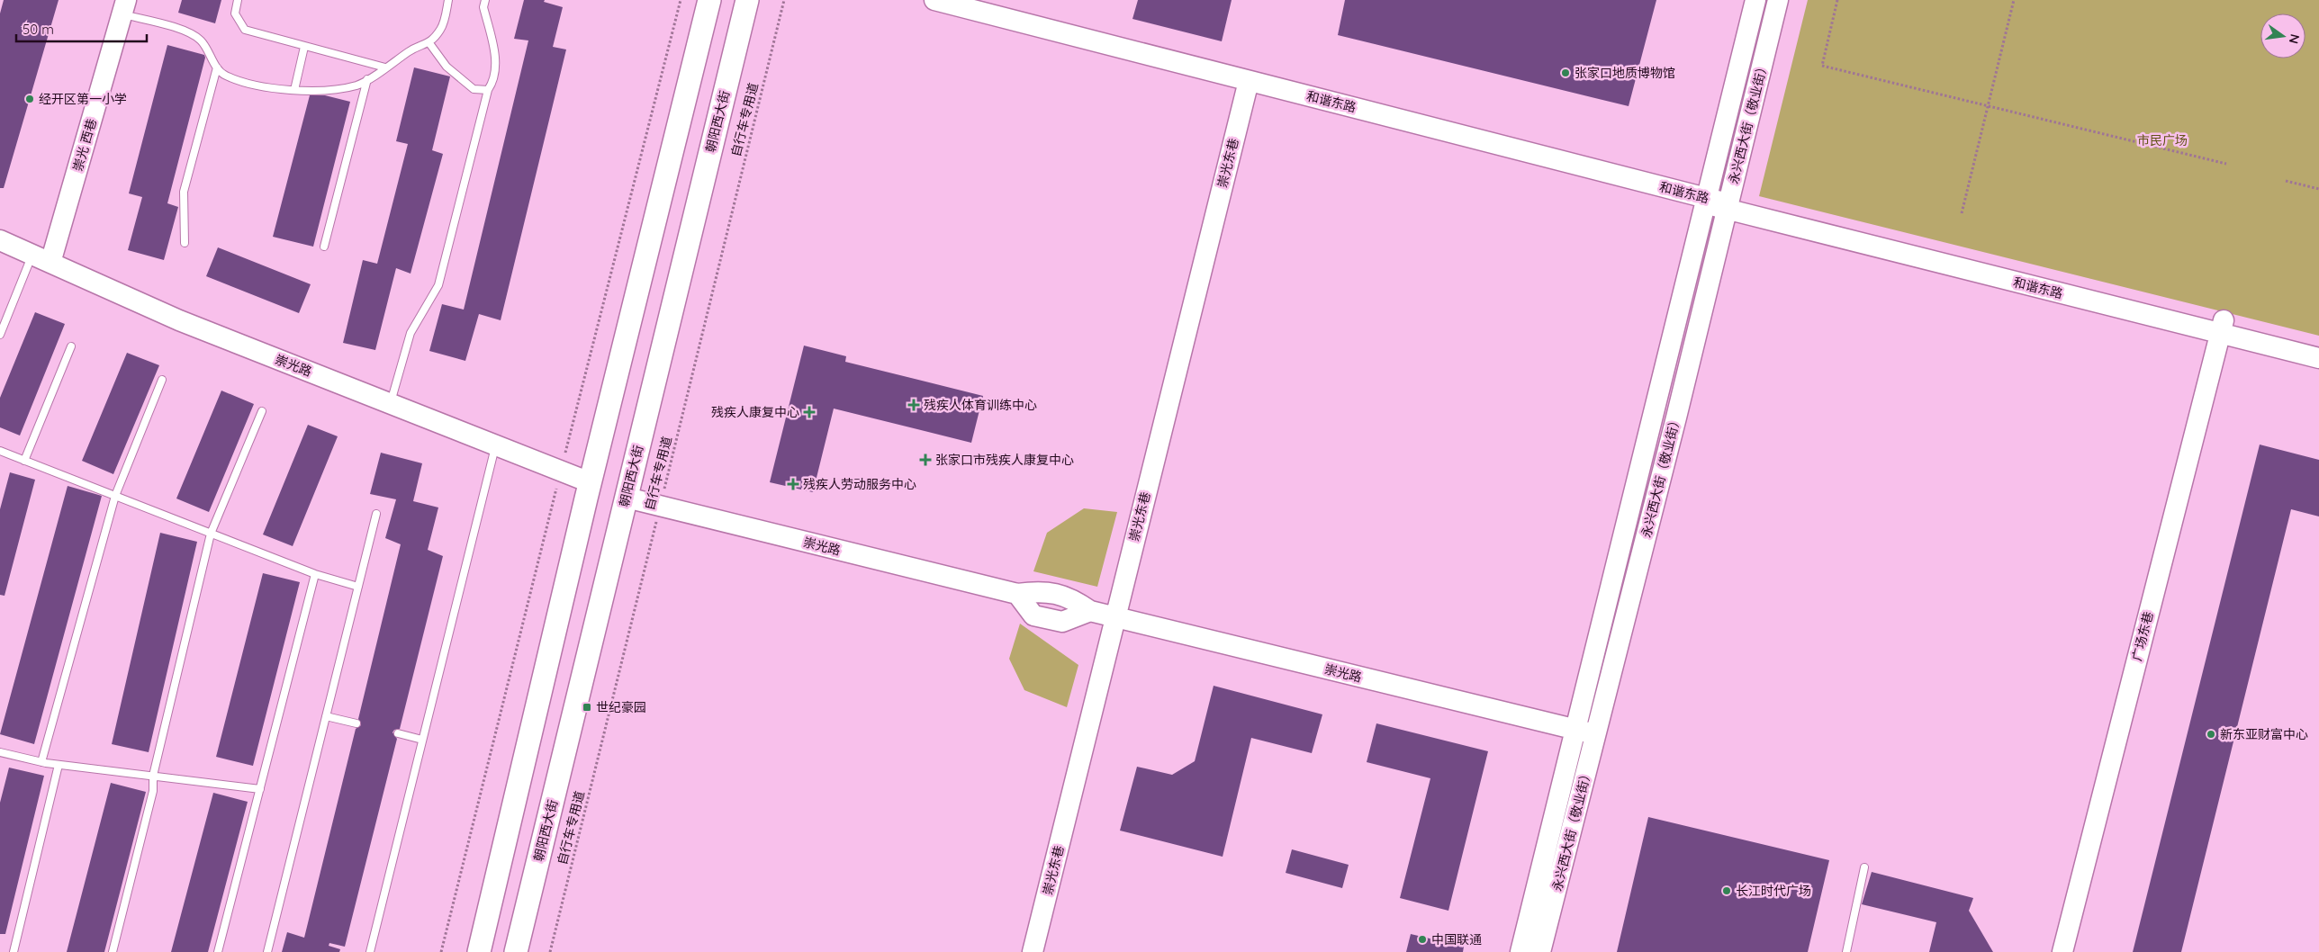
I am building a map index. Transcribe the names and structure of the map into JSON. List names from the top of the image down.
{
  "streets": {
    "main road": ["朝阳西大街"],
    "street": [
      "和谐东路",
      "永兴西大街（敬业街）",
      "崇光 西巷",
      "崇光东巷",
      "崇光路",
      "广场东巷"
    ],
    "path": ["自行车专用道"]
  },
  "crossings": [
    ["和谐东路", "永兴西大街（敬业街）"],
    ["和谐东路", "崇光东巷"],
    ["和谐东路", "广场东巷"],
    ["自行车专用道", "崇光路"],
    ["朝阳西大街", "崇光路"],
    ["永兴西大街（敬业街）", "崇光路"],
    ["崇光 西巷", "崇光路"],
    ["崇光东巷", "崇光路"]
  ],
  "parks": ["市民广场"],
  "places": {
    "other": [
      "张家口地质博物馆",
      "经开区第一小学",
      "新东亚财富中心",
      "长江时代广场",
      "中国联通"
    ],
    "health": [
      "残疾人体育训练中心",
      "残疾人康复中心",
      "张家口市残疾人康复中心",
      "残疾人劳动服务中心"
    ],
    "transit": ["世纪豪园"]
  },
  "scale_bar": "50 m",
  "north": "right"
}
